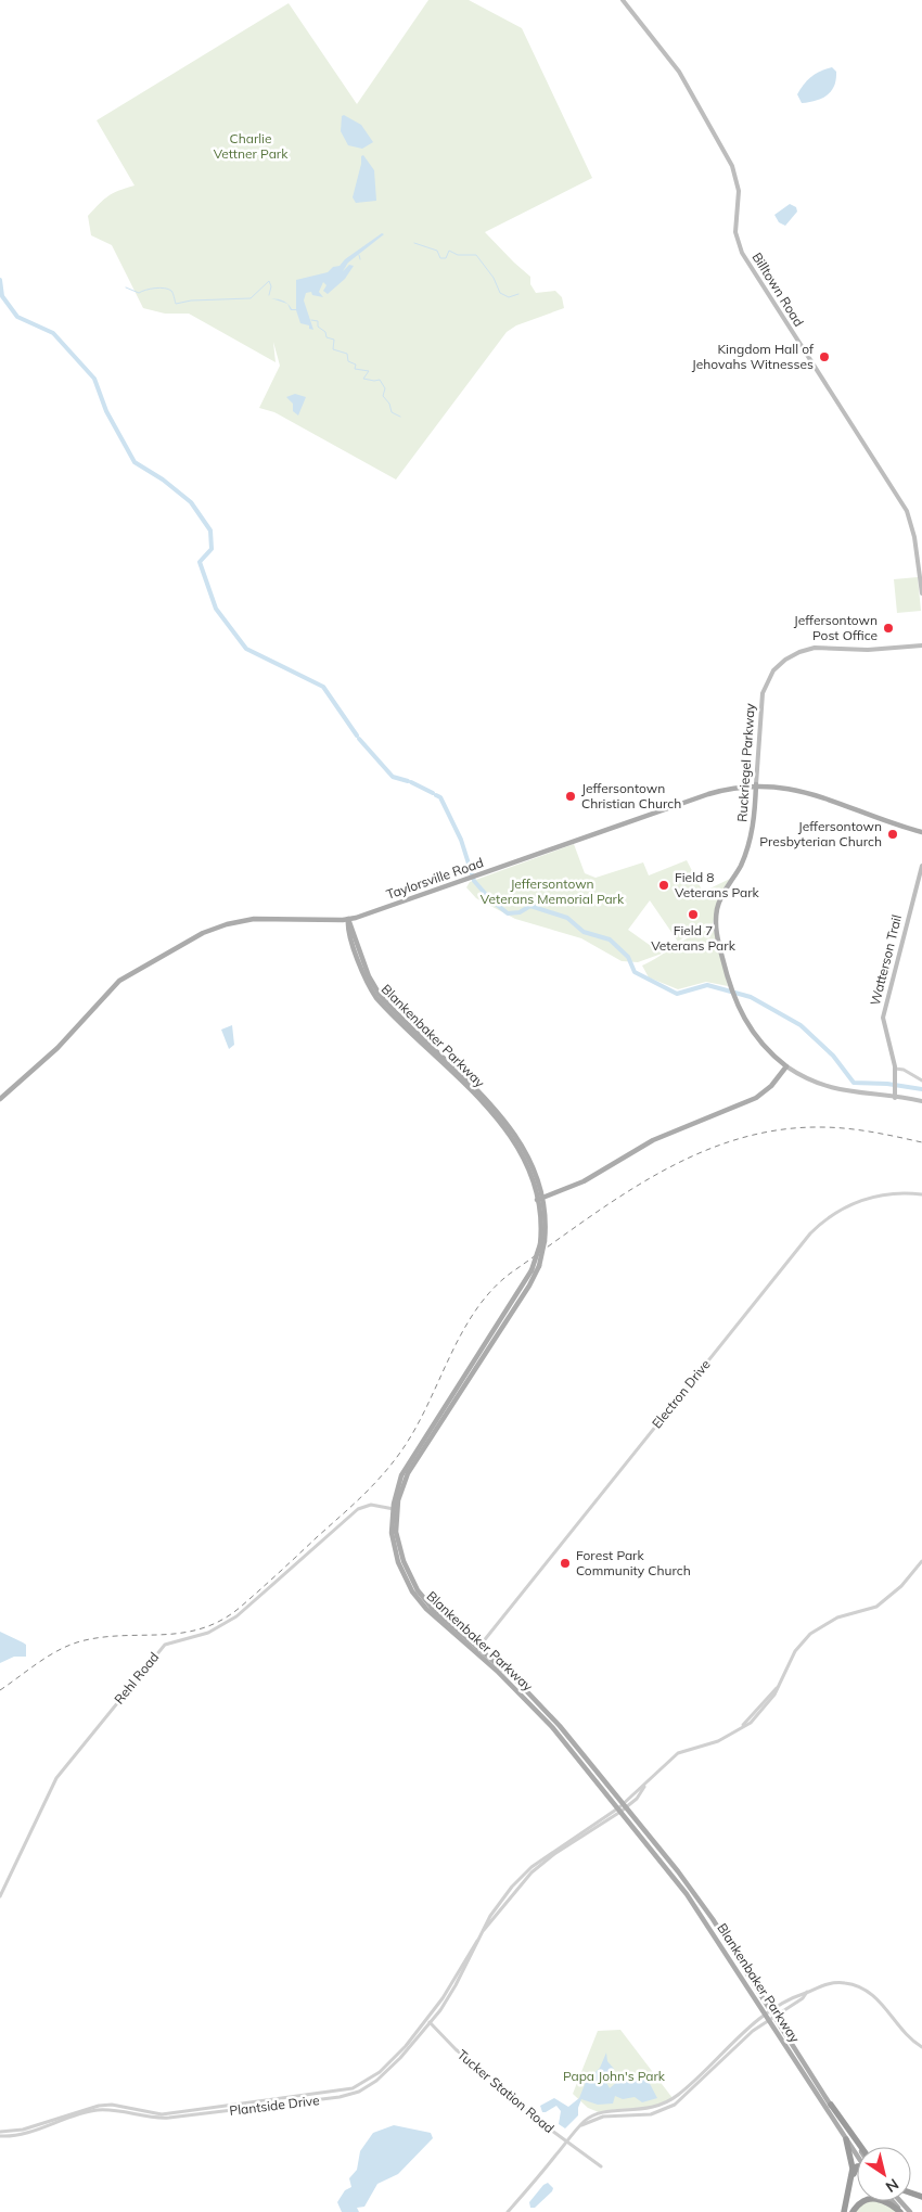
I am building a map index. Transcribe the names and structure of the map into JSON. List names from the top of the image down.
{
  "streets": {
    "main road": [
      "Billtown Road",
      "Ruckriegel Parkway",
      "Taylorsville Road",
      "Watterson Trail",
      "Blankenbaker Parkway"
    ],
    "street": [
      "Electron Drive",
      "Rehl Road",
      "Tucker Station Road",
      "Plantside Drive"
    ]
  },
  "crossings": [
    ["Ruckriegel Parkway", "Taylorsville Road"],
    ["Ruckriegel Parkway", "Watterson Trail"],
    ["Taylorsville Road", "Blankenbaker Parkway"],
    ["Blankenbaker Parkway", "Electron Drive"],
    ["Blankenbaker Parkway", "Rehl Road"],
    ["Blankenbaker Parkway", "Plantside Drive"],
    ["Tucker Station Road", "Plantside Drive"]
  ],
  "parks": ["Charlie Vettner Park", "Jeffersontown Veterans Memorial Park", "Papa John's Park"],
  "places": [
    "Kingdom Hall of Jehovahs Witnesses",
    "Jeffersontown Post Office",
    "Jeffersontown Christian Church",
    "Jeffersontown Presbyterian Church",
    "Field 8 Veterans Park",
    "Field 7 Veterans Park",
    "Forest Park Community Church"
  ],
  "north": "bottom right"
}
